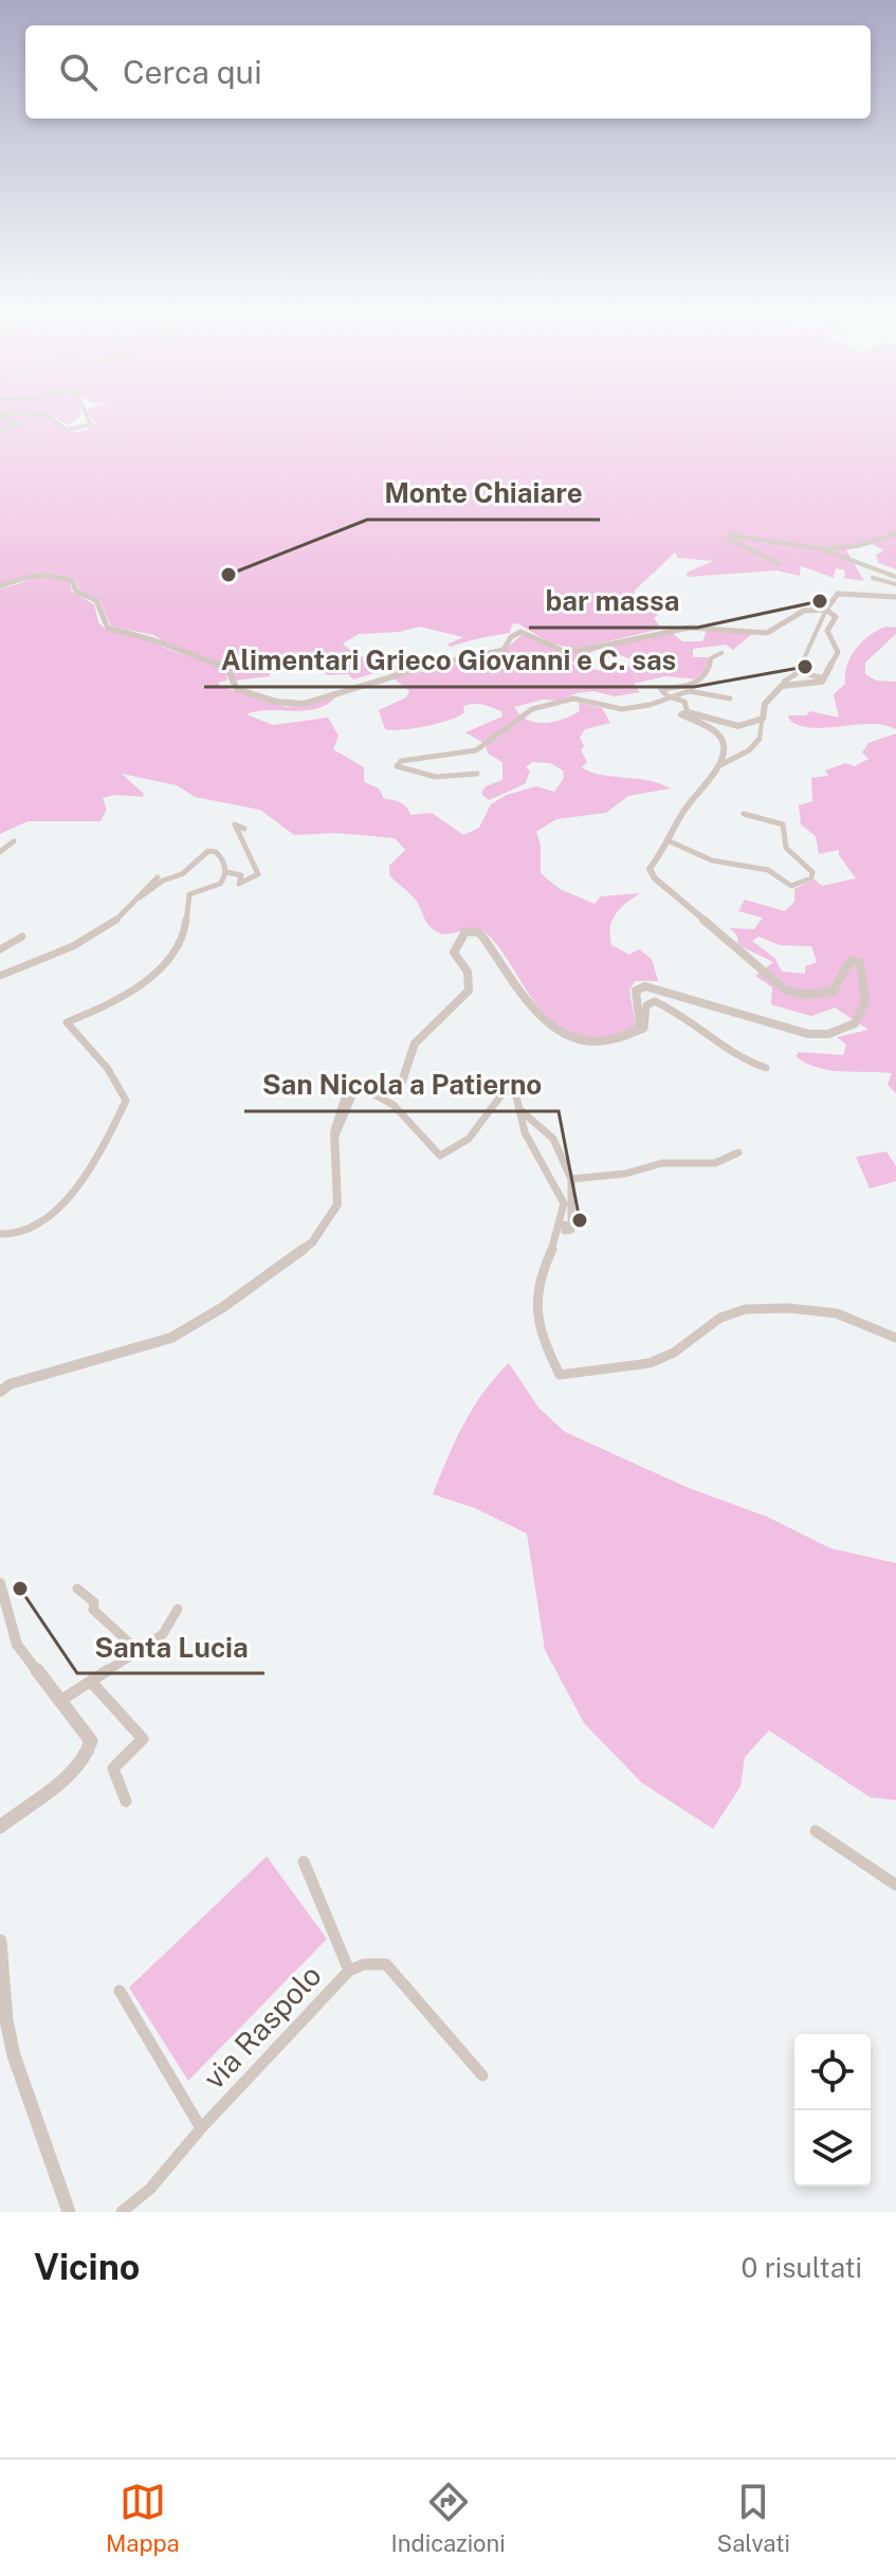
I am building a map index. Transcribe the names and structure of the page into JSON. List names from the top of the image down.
{
  "streets": {
    "street": ["via Raspolo"]
  },
  "places": [
    "Monte Chiaiare",
    "bar massa",
    "Alimentari Grieco Giovanni e C. sas",
    "San Nicola a Patierno",
    "Santa Lucia"
  ],
  "page": {
    "search": "Cerca qui",
    "heading": ["Vicino", "0 risultati"],
    "nav": ["Mappa", "Indicazioni", "Salvati"]
  }
}
